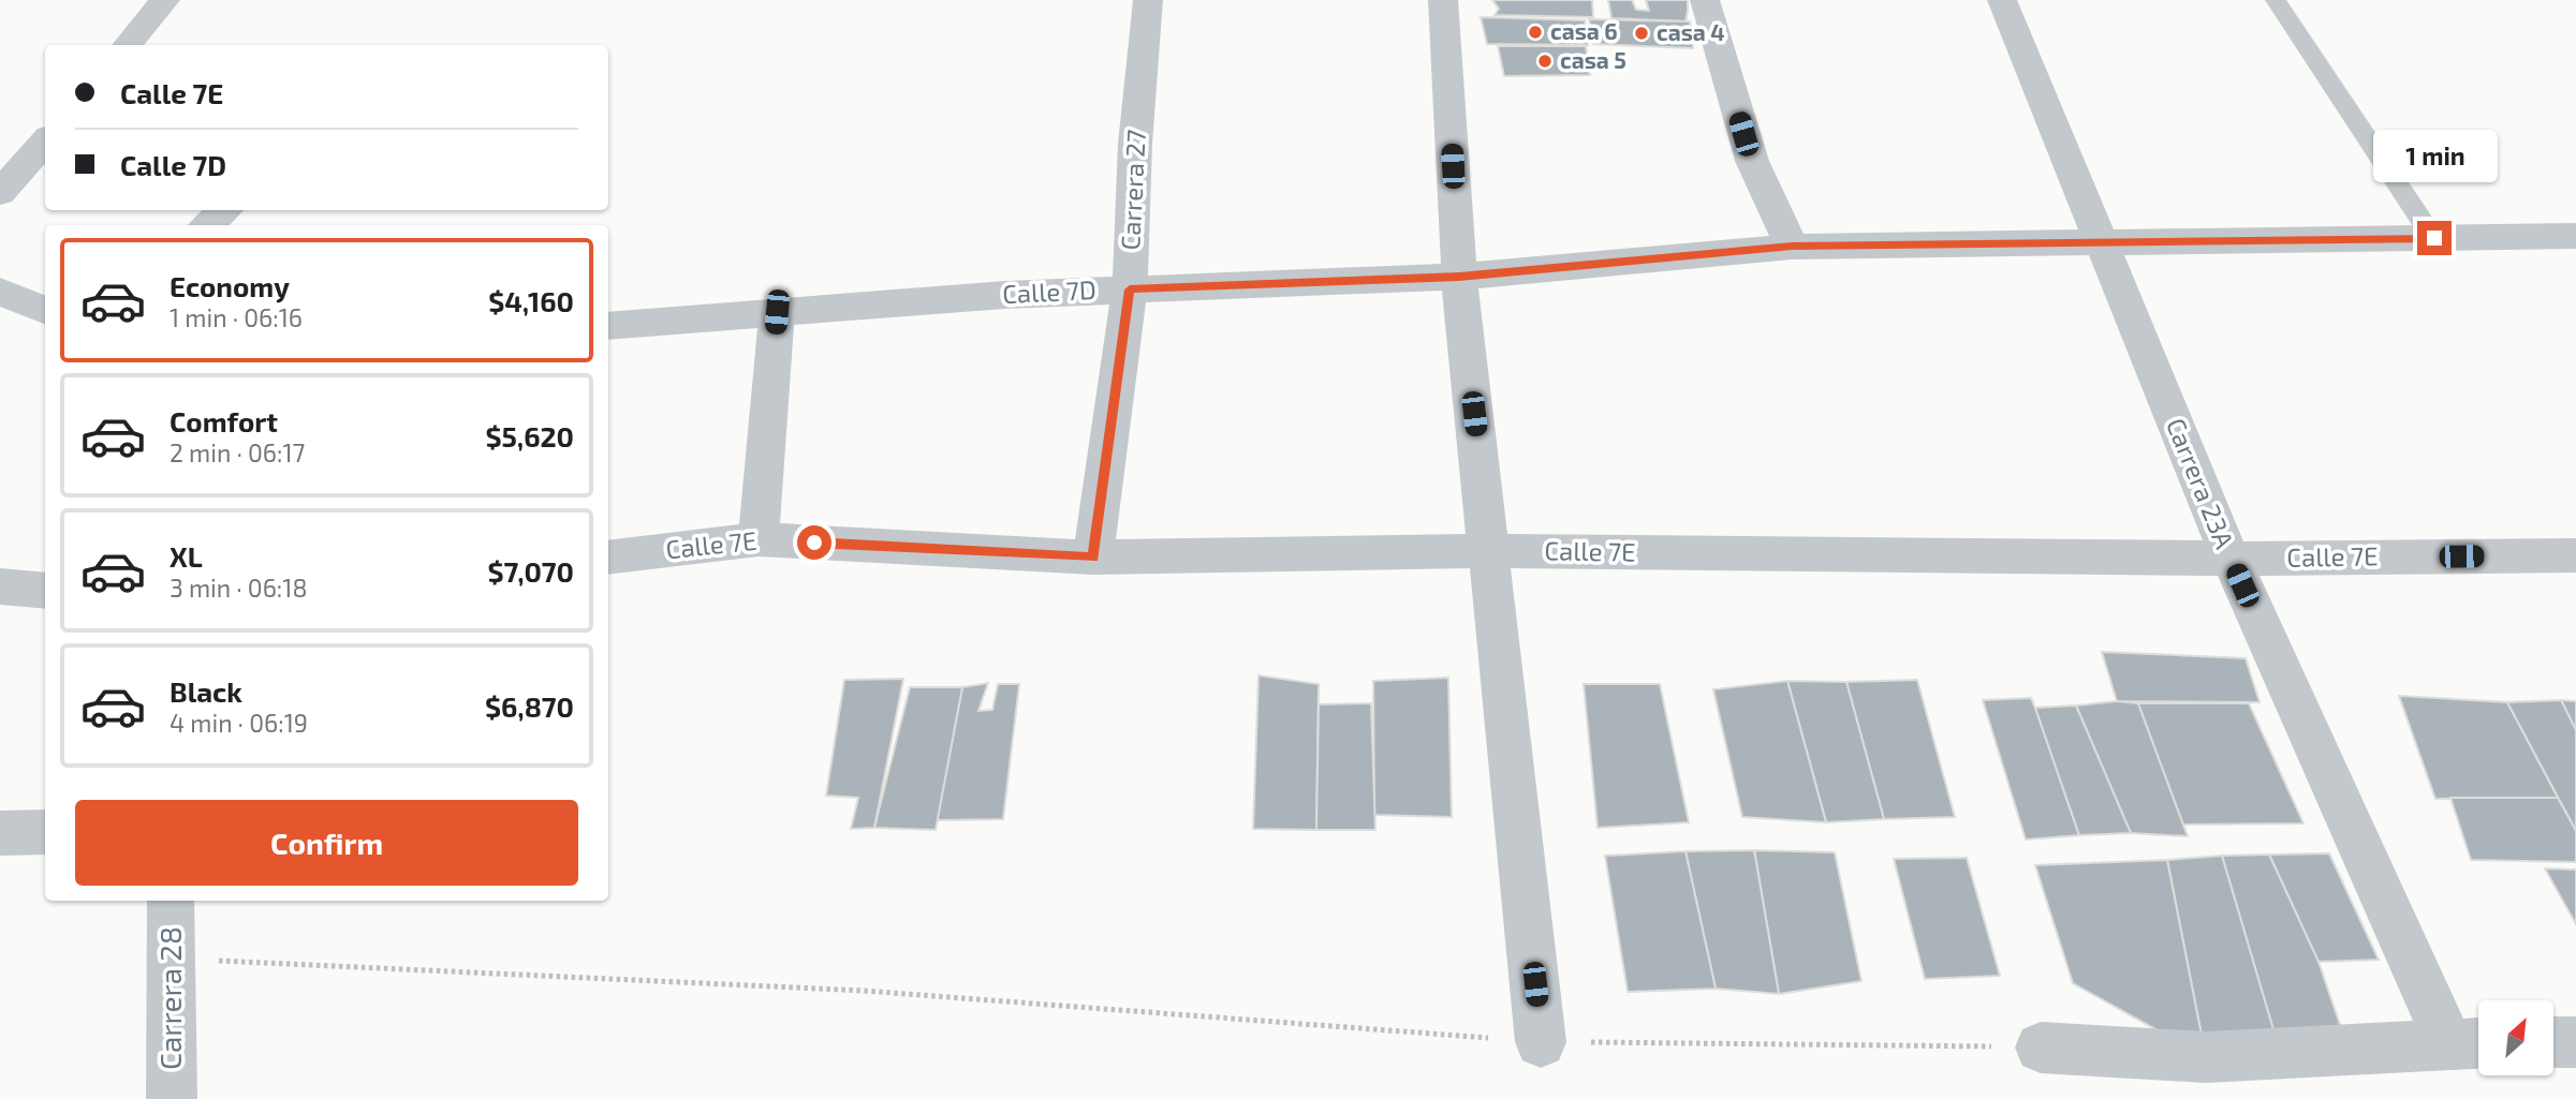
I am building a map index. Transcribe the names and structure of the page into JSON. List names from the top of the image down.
{
  "streets": {
    "street": [
      "Carrera 27",
      "Calle 7D",
      "Carrera 23A",
      "Calle 7E",
      "Carrera 28"
    ]
  },
  "crossings": [
    ["Carrera 27", "Calle 7D"],
    ["Carrera 27", "Calle 7E"],
    ["Calle 7D", "Carrera 23A"],
    ["Carrera 23A", "Calle 7E"]
  ],
  "places": ["casa 6", "casa 4", "casa 5"],
  "north": "top right",
  "page": {
    "banner": ["Calle 7E", "Calle 7D"],
    "bubble": "1 min",
    "list": [
      {
        "name": "Economy",
        "note": "1 min · 06:16",
        "value": "$4,160"
      },
      {
        "name": "Comfort",
        "note": "2 min · 06:17",
        "value": "$5,620"
      },
      {
        "name": "XL",
        "note": "3 min · 06:18",
        "value": "$7,070"
      },
      {
        "name": "Black",
        "note": "4 min · 06:19",
        "value": "$6,870"
      }
    ],
    "buttons": "Confirm"
  }
}
